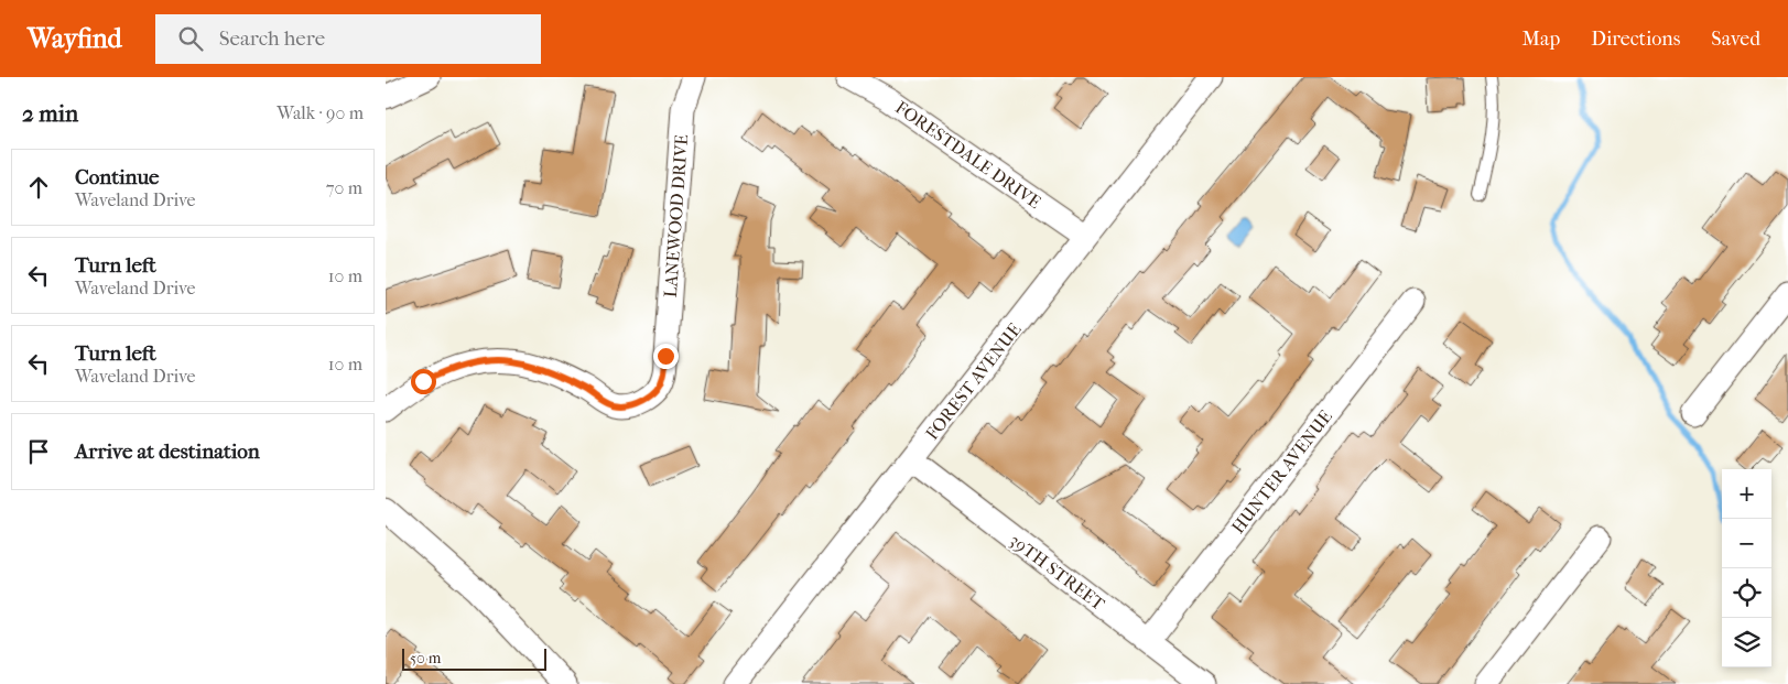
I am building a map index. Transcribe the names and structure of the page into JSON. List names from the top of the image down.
{
  "streets": {
    "street": [
      "FORESTDALE DRIVE",
      "LANEWOOD DRIVE",
      "FOREST AVENUE",
      "HUNTER AVENUE",
      "39TH STREET"
    ]
  },
  "crossings": [
    ["FORESTDALE DRIVE", "FOREST AVENUE"],
    ["FOREST AVENUE", "39TH STREET"],
    ["HUNTER AVENUE", "39TH STREET"]
  ],
  "scale_bar": "50 m",
  "page": {
    "header": "Wayfind",
    "search": "Search here",
    "nav": ["Map", "Directions", "Saved"],
    "heading": ["2 min", "Walk · 90 m"],
    "list": [
      ["Continue", "Waveland Drive", "70 m"],
      ["Turn left", "Waveland Drive", "10 m"],
      ["Turn left", "Waveland Drive", "10 m"],
      "Arrive at destination"
    ],
    "map_buttons": ["+", "−"],
    "scale": "50 m"
  }
}
